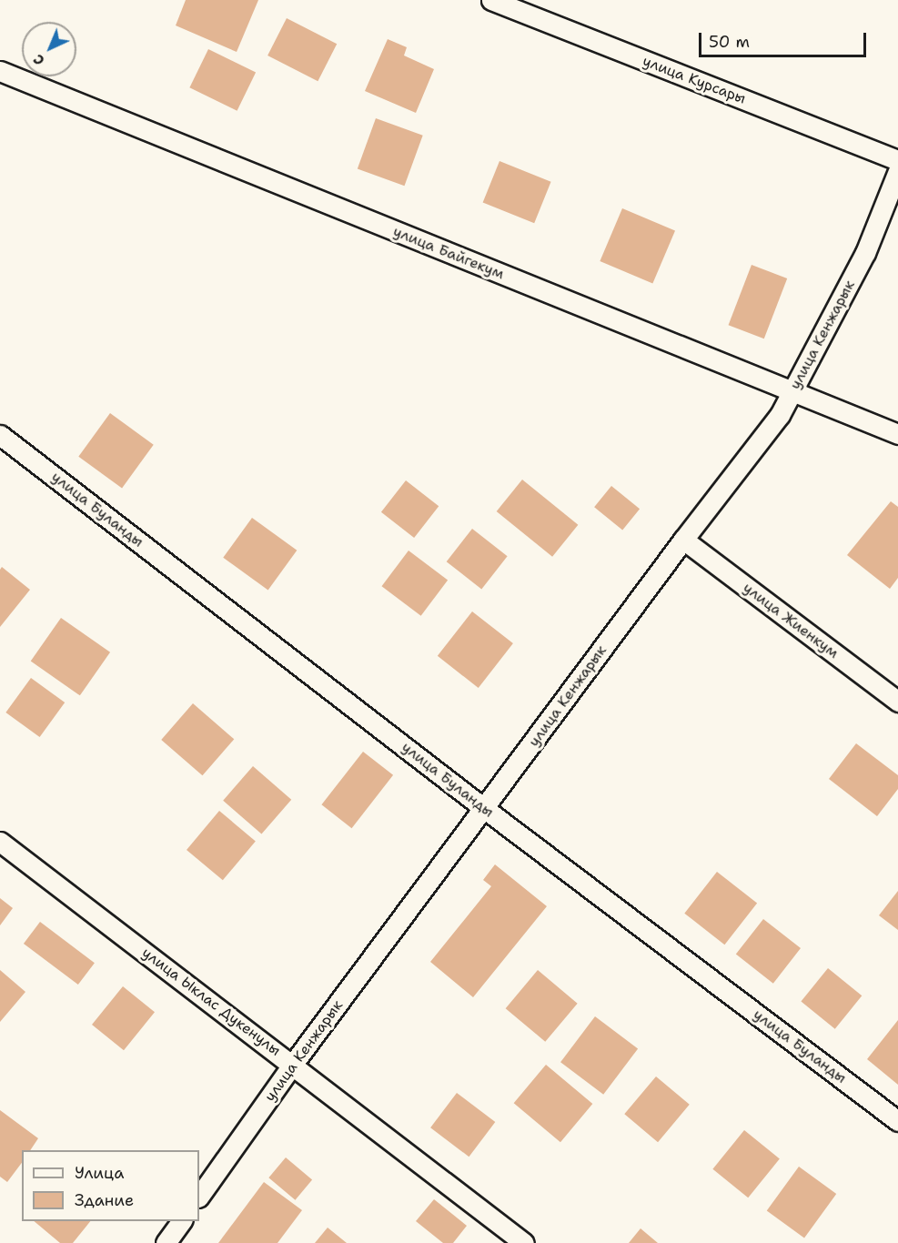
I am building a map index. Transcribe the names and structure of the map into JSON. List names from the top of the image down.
{
  "streets": {
    "street": [
      "улица Курсары",
      "улица Байгекум",
      "улица Кенжарык",
      "улица Буланды",
      "улица Жиенкум",
      "улица Ыклас Дукенулы"
    ]
  },
  "crossings": [
    ["улица Байгекум", "улица Кенжарык"],
    ["улица Кенжарык", "улица Буланды"],
    ["улица Кенжарык", "улица Жиенкум"],
    ["улица Кенжарык", "улица Ыклас Дукенулы"]
  ],
  "legend": ["Улица", "Здание"],
  "scale_bar": "50 m",
  "north": "bottom left"
}
